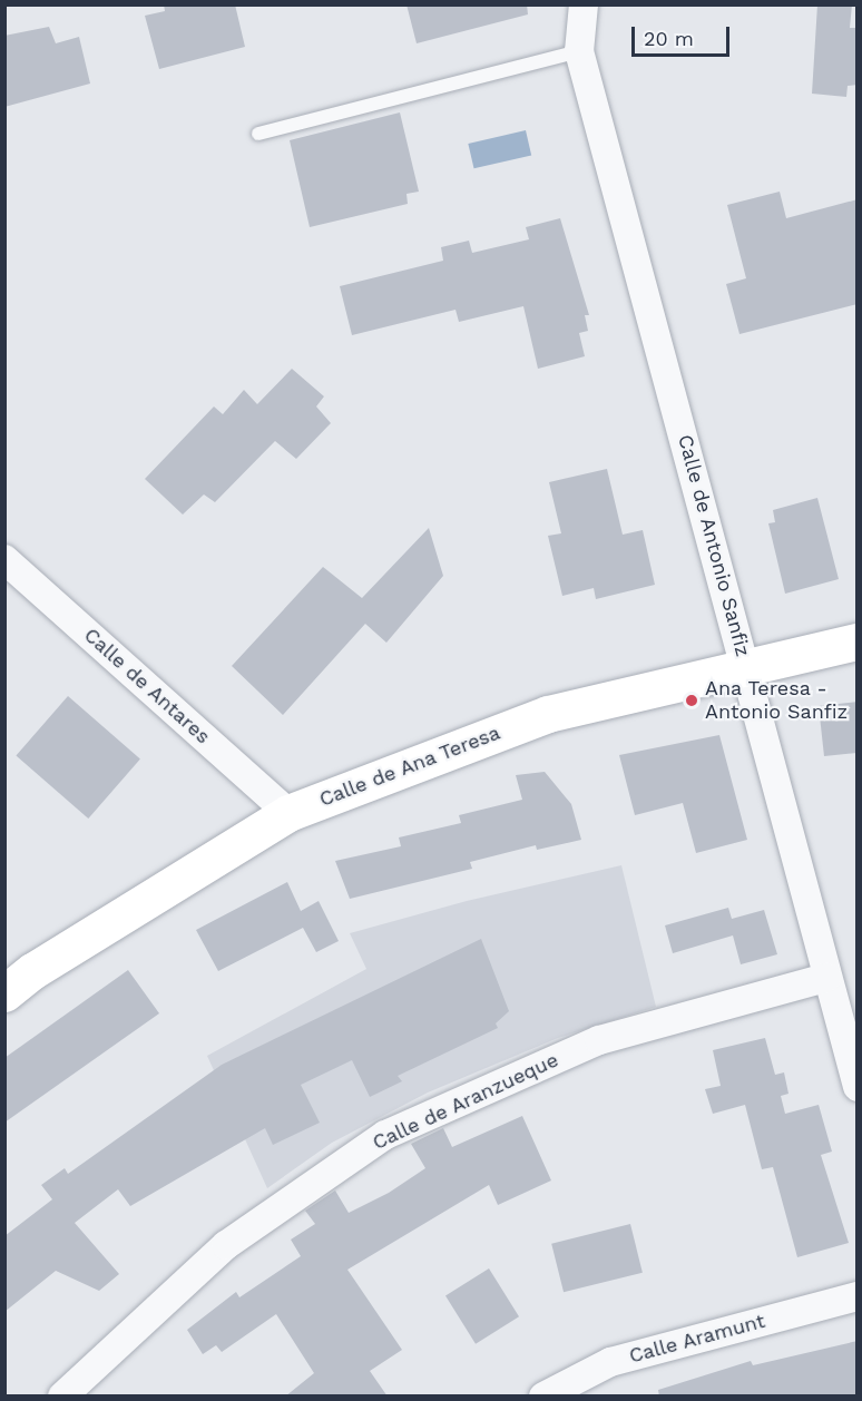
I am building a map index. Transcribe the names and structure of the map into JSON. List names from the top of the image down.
{
  "streets": {
    "street": [
      "Calle de Antonio Sanfiz",
      "Calle de Antares",
      "Calle de Ana Teresa",
      "Calle de Aranzueque",
      "Calle Aramunt"
    ]
  },
  "crossings": [
    ["Calle de Antonio Sanfiz", "Calle de Ana Teresa"],
    ["Calle de Antonio Sanfiz", "Calle de Aranzueque"],
    ["Calle de Antares", "Calle de Ana Teresa"]
  ],
  "places": ["Ana Teresa - Antonio Sanfiz"],
  "scale_bar": "20 m"
}
